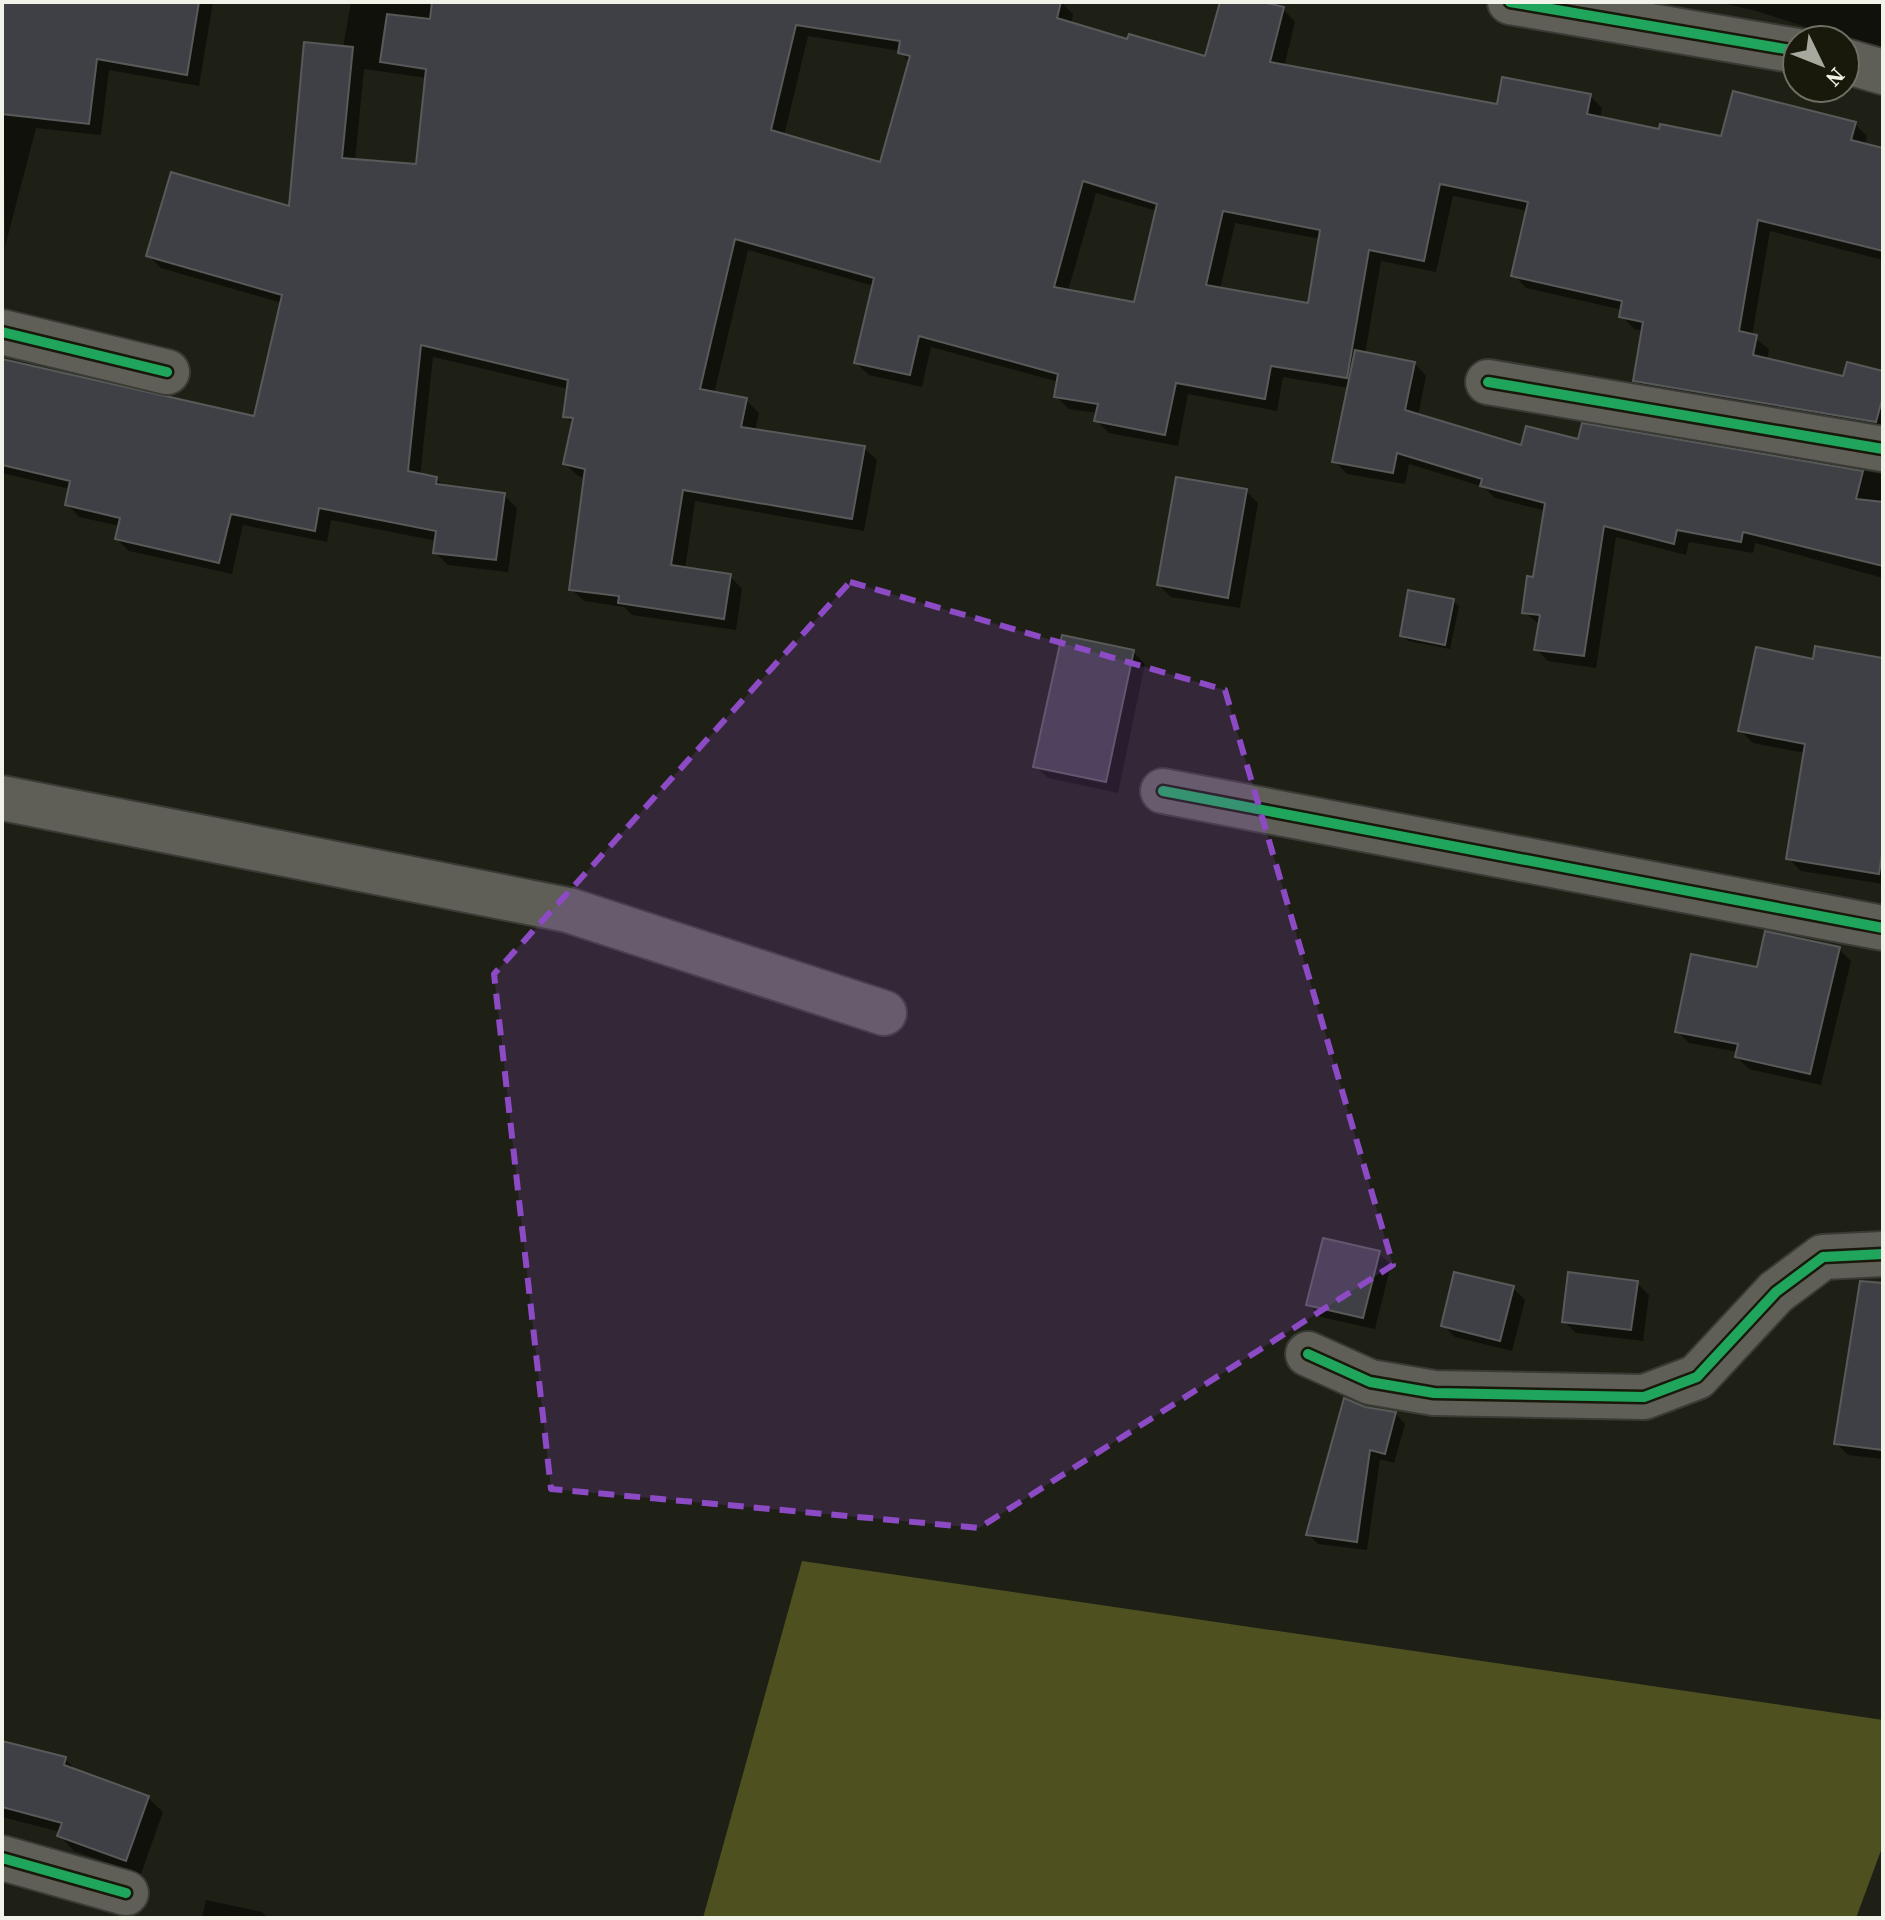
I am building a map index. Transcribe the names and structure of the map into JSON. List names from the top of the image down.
{
  "north": "bottom right"
}
